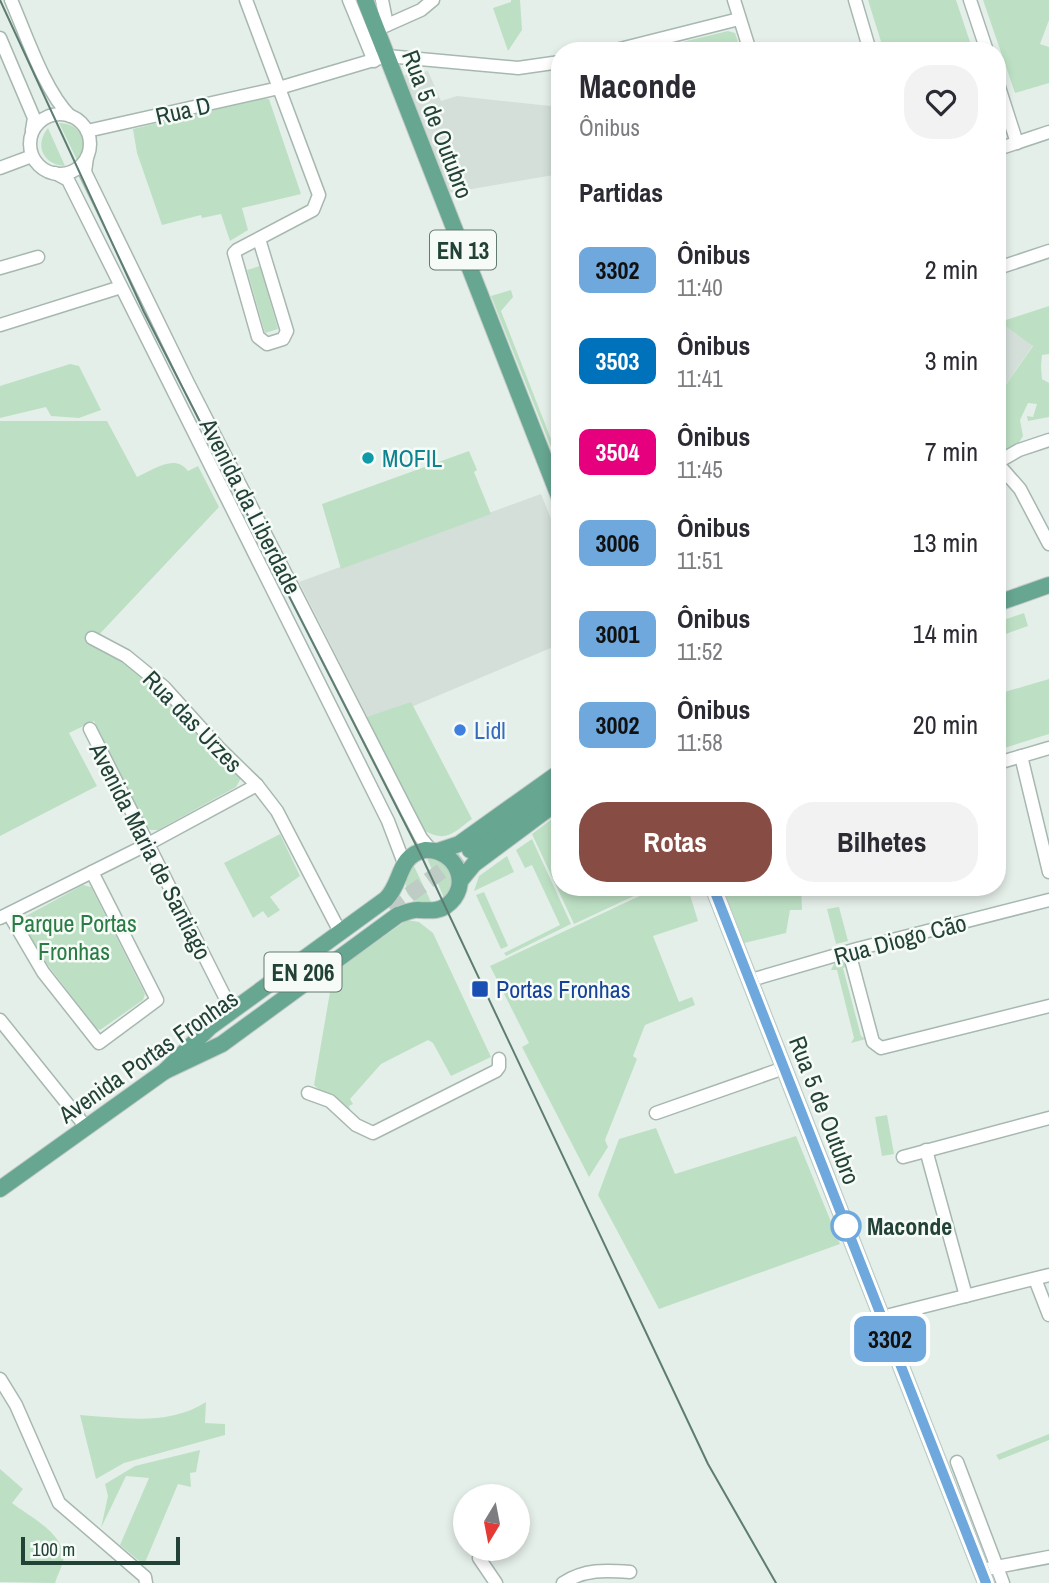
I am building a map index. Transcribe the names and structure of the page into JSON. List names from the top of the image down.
{
  "streets": {
    "main road": [
      "Rua 5 de Outubro",
      "EN 13",
      "EN 206",
      "Avenida Portas Fronhas"
    ],
    "street": [
      "Rua D",
      "Avenida da Liberdade",
      "Rua das Urzes",
      "Avenida Maria de Santiago",
      "Rua Diogo Cão"
    ]
  },
  "crossings": [
    ["Rua D", "Rua 5 de Outubro"],
    ["Rua D", "Avenida da Liberdade"],
    ["Rua 5 de Outubro", "Rua Diogo Cão"]
  ],
  "parks": ["Parque Portas Fronhas"],
  "places": {
    "other": ["MOFIL", "Lidl", "Maconde"],
    "transit": ["Portas Fronhas"]
  },
  "lines": ["bus line 3302"],
  "scale_bar": "100 m",
  "north": "bottom",
  "page": {
    "on_map": "3302",
    "heading": [
      ["Maconde", "Ônibus"],
      "Partidas"
    ],
    "list": [
      {
        "mark": "3302",
        "name": "Ônibus",
        "note": "11:40",
        "value": "2 min"
      },
      {
        "mark": "3503",
        "name": "Ônibus",
        "note": "11:41",
        "value": "3 min"
      },
      {
        "mark": "3504",
        "name": "Ônibus",
        "note": "11:45",
        "value": "7 min"
      },
      {
        "mark": "3006",
        "name": "Ônibus",
        "note": "11:51",
        "value": "13 min"
      },
      {
        "mark": "3001",
        "name": "Ônibus",
        "note": "11:52",
        "value": "14 min"
      },
      {
        "mark": "3002",
        "name": "Ônibus",
        "note": "11:58",
        "value": "20 min"
      }
    ],
    "buttons": ["Rotas", "Bilhetes"],
    "scale": "100 m"
  }
}
